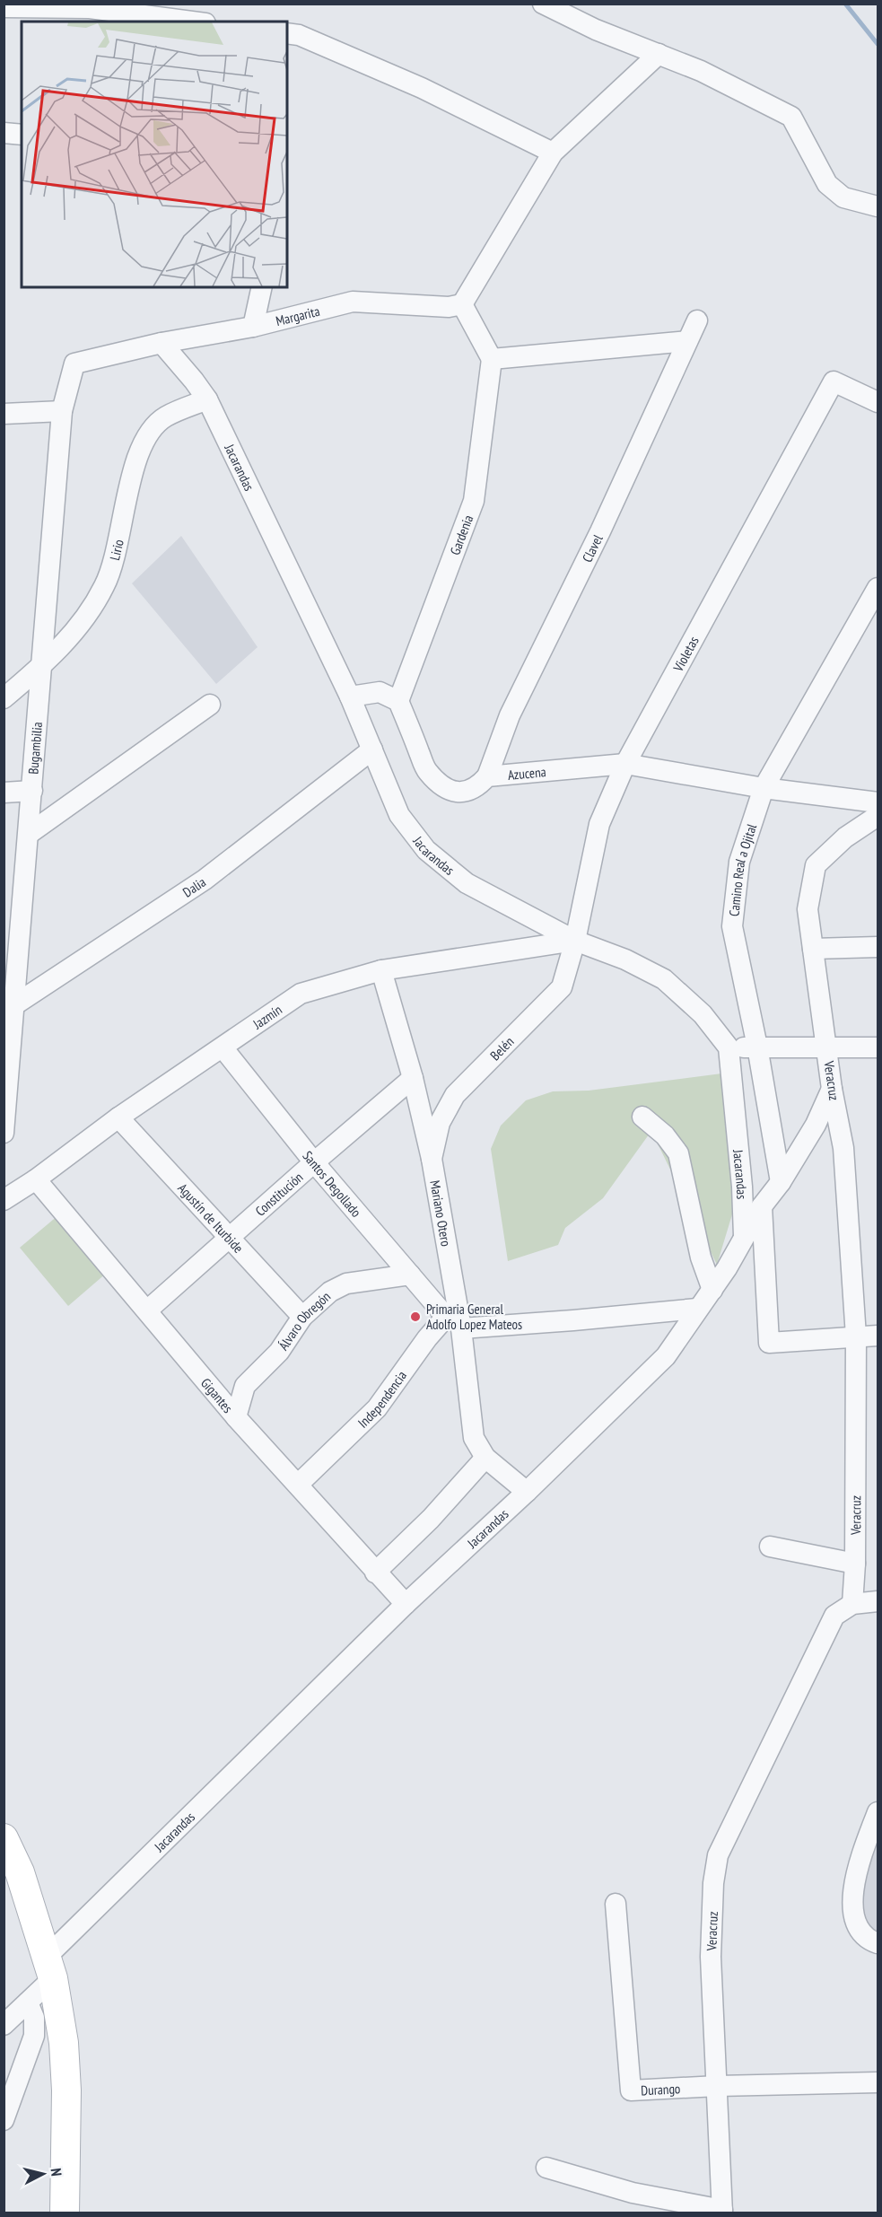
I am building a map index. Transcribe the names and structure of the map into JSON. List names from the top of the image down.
{
  "streets": {
    "street": [
      "Margarita",
      "Jacarandas",
      "Gardenia",
      "Clavel",
      "Lirio",
      "Violetas",
      "Bugambilia",
      "Azucena",
      "Camino Real a Ojital",
      "Dalia",
      "Jazmín",
      "Belén",
      "Veracruz",
      "Santos Degollado",
      "Constitución",
      "Mariano Otero",
      "Agustín de Iturbide",
      "Álvaro Obregón",
      "Gigantes",
      "Independencia",
      "Durango"
    ]
  },
  "crossings": [
    ["Margarita", "Jacarandas"],
    ["Margarita", "Bugambilia"],
    ["Jacarandas", "Lirio"],
    ["Jacarandas", "Violetas"],
    ["Jacarandas", "Dalia"],
    ["Jacarandas", "Jazmín"],
    ["Jacarandas", "Belén"],
    ["Jacarandas", "Mariano Otero"],
    ["Jacarandas", "Gigantes"],
    ["Clavel", "Azucena"],
    ["Lirio", "Bugambilia"],
    ["Violetas", "Azucena"],
    ["Violetas", "Jazmín"],
    ["Violetas", "Belén"],
    ["Bugambilia", "Dalia"],
    ["Azucena", "Camino Real a Ojital"],
    ["Jazmín", "Belén"],
    ["Jazmín", "Santos Degollado"],
    ["Jazmín", "Mariano Otero"],
    ["Jazmín", "Agustín de Iturbide"],
    ["Jazmín", "Gigantes"],
    ["Belén", "Mariano Otero"],
    ["Veracruz", "Durango"],
    ["Santos Degollado", "Constitución"],
    ["Santos Degollado", "Mariano Otero"],
    ["Santos Degollado", "Álvaro Obregón"],
    ["Santos Degollado", "Independencia"],
    ["Constitución", "Mariano Otero"],
    ["Constitución", "Agustín de Iturbide"],
    ["Constitución", "Gigantes"],
    ["Mariano Otero", "Independencia"],
    ["Agustín de Iturbide", "Álvaro Obregón"],
    ["Álvaro Obregón", "Gigantes"],
    ["Gigantes", "Independencia"]
  ],
  "places": ["Primaria General Adolfo Lopez Mateos"],
  "north": "right"
}
